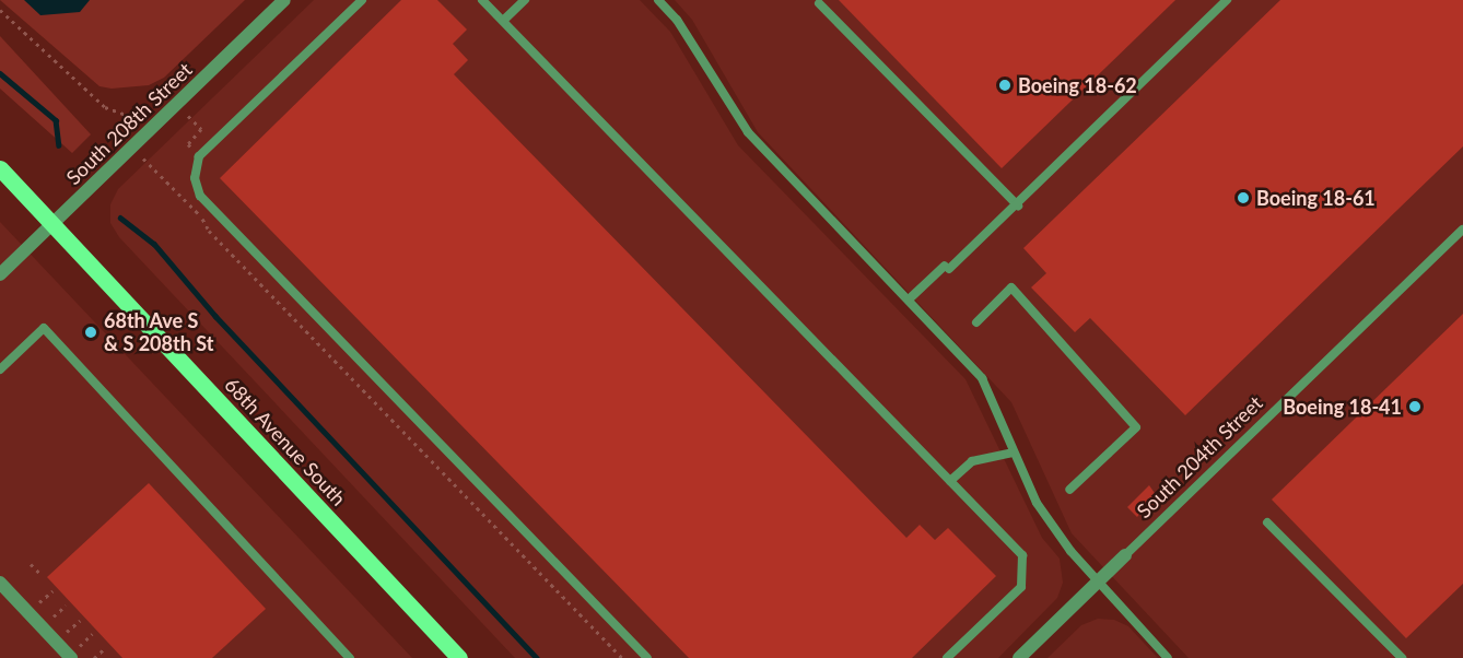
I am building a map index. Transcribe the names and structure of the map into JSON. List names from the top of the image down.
{
  "streets": {
    "main road": ["68th Avenue South"],
    "street": ["South 208th Street", "South 204th Street"]
  },
  "crossings": [
    ["South 208th Street", "68th Avenue South"]
  ],
  "places": [
    "Boeing 18-62",
    "Boeing 18-61",
    "68th Ave S & S 208th St",
    "Boeing 18-41"
  ]
}
